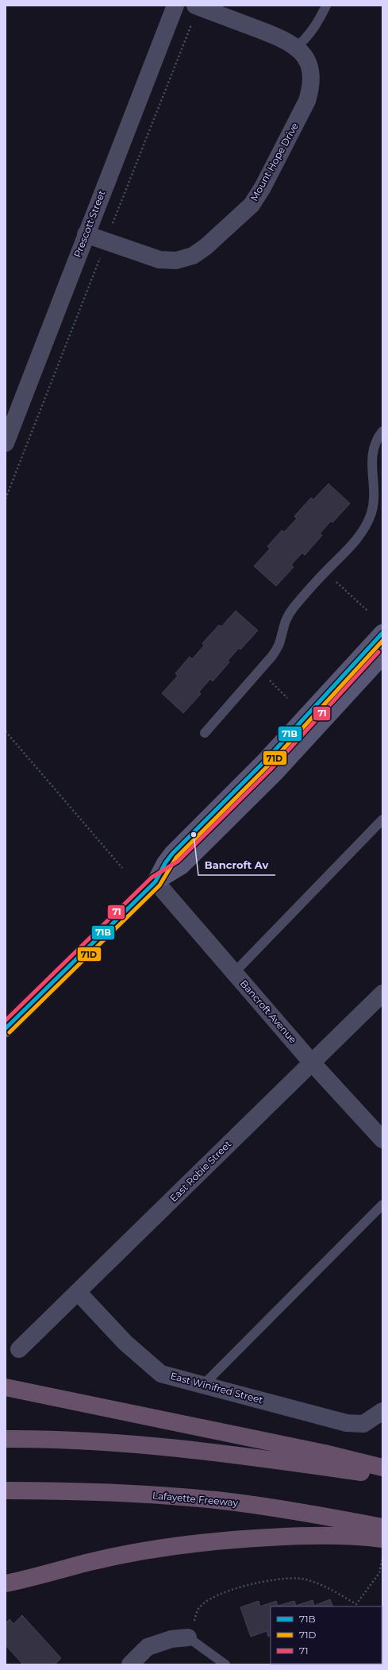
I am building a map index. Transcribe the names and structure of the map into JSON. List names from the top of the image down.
{
  "streets": {
    "highway": ["Lafayette Freeway"],
    "street": [
      "Mount Hope Drive",
      "Prescott Street",
      "Bancroft Avenue",
      "East Robie Street",
      "East Winifred Street"
    ]
  },
  "crossings": [
    ["Mount Hope Drive", "Prescott Street"],
    ["Bancroft Avenue", "East Robie Street"],
    ["East Robie Street", "East Winifred Street"]
  ],
  "places": ["Bancroft Av"],
  "lines": ["transit line 71B", "transit line 71D", "transit line 71"],
  "legend": ["71B", "71D", "71"]
}
